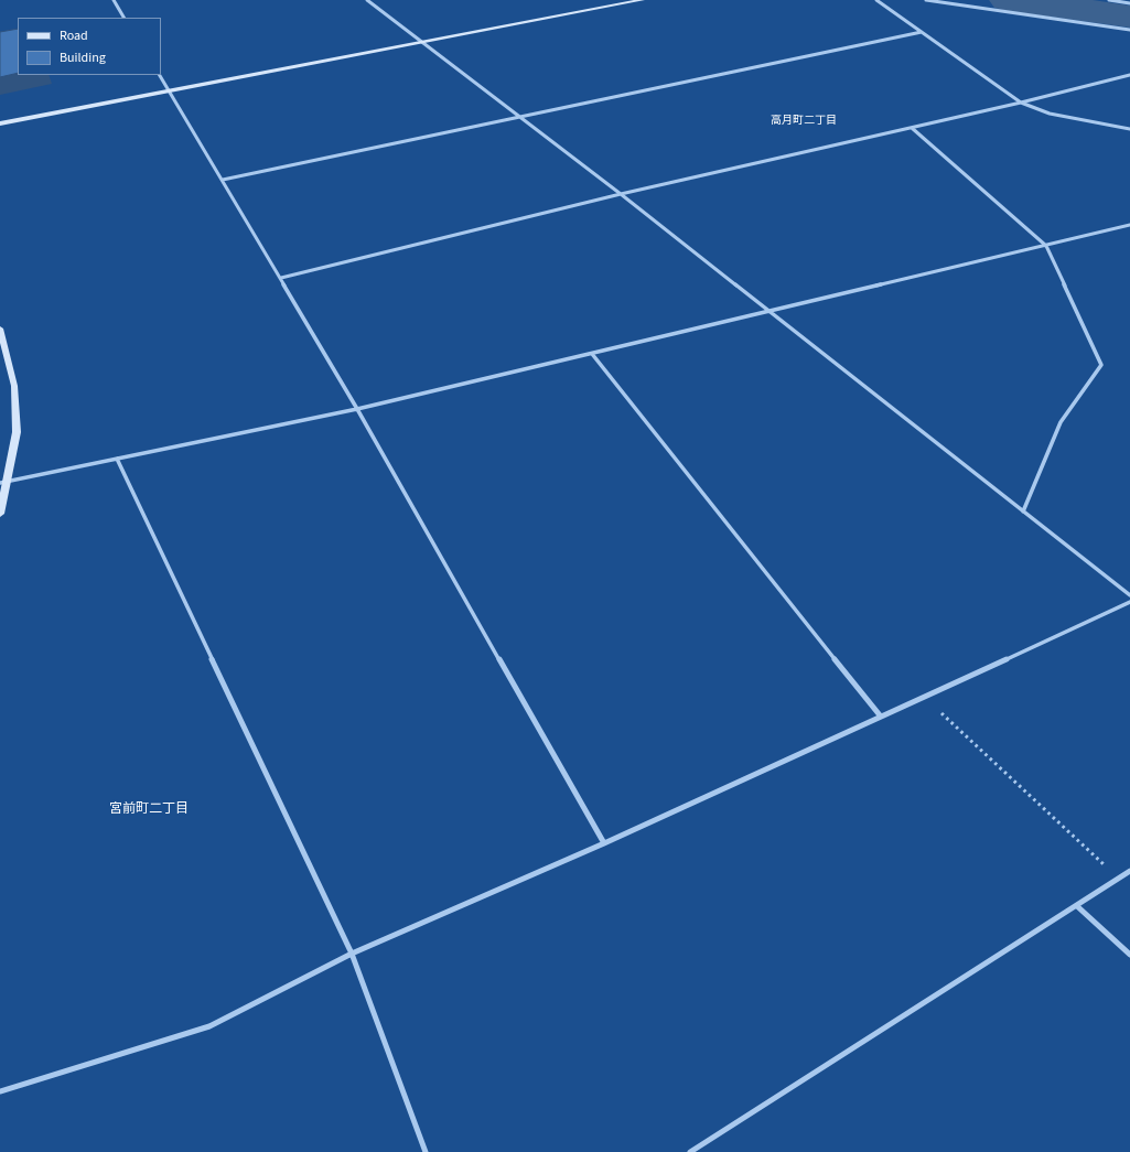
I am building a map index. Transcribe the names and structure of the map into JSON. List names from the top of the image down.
{
  "districts": ["高月町二丁目", "宮前町二丁目"],
  "legend": ["Road", "Building"]
}
